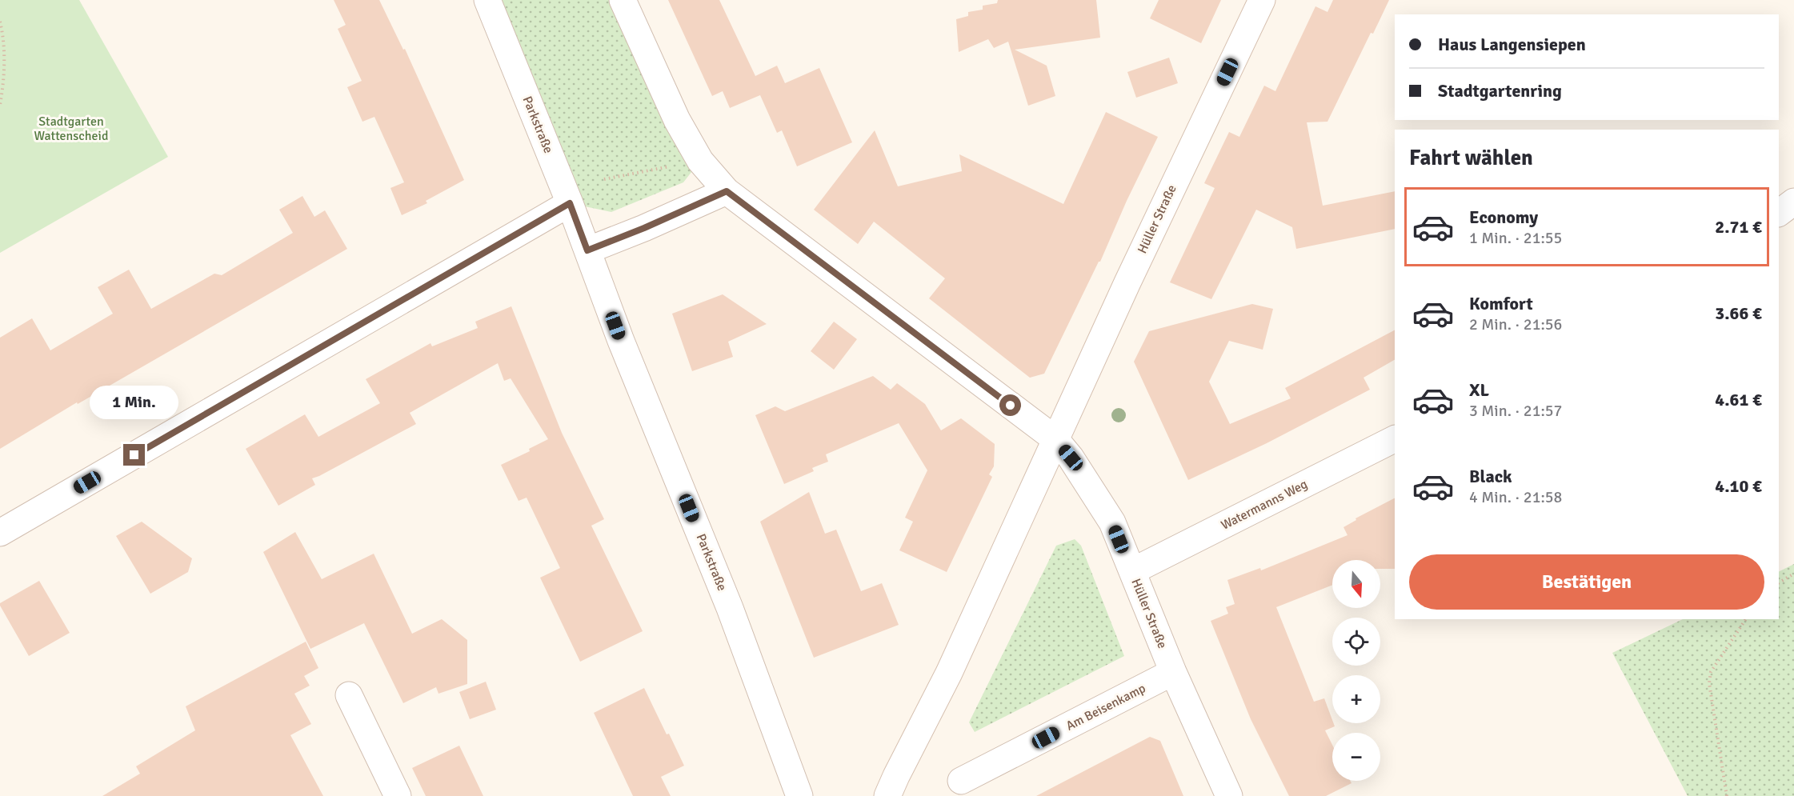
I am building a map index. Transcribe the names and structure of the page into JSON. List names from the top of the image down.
{
  "streets": {
    "street": [
      "Parkstraße",
      "Hüller Straße",
      "Watermanns Weg",
      "Am Beisenkamp"
    ]
  },
  "crossings": [
    ["Hüller Straße", "Watermanns Weg"],
    ["Hüller Straße", "Am Beisenkamp"]
  ],
  "parks": ["Stadtgarten Wattenscheid"],
  "north": "bottom",
  "page": {
    "banner": ["Haus Langensiepen", "Stadtgartenring"],
    "heading": "Fahrt wählen",
    "list": [
      {
        "name": "Economy",
        "note": "1 Min. · 21:55",
        "value": "2.71 €"
      },
      {
        "name": "Komfort",
        "note": "2 Min. · 21:56",
        "value": "3.66 €"
      },
      {
        "name": "XL",
        "note": "3 Min. · 21:57",
        "value": "4.61 €"
      },
      {
        "name": "Black",
        "note": "4 Min. · 21:58",
        "value": "4.10 €"
      }
    ],
    "bubble": "1 Min.",
    "buttons": "Bestätigen",
    "map_buttons": ["+", "−"]
  }
}
